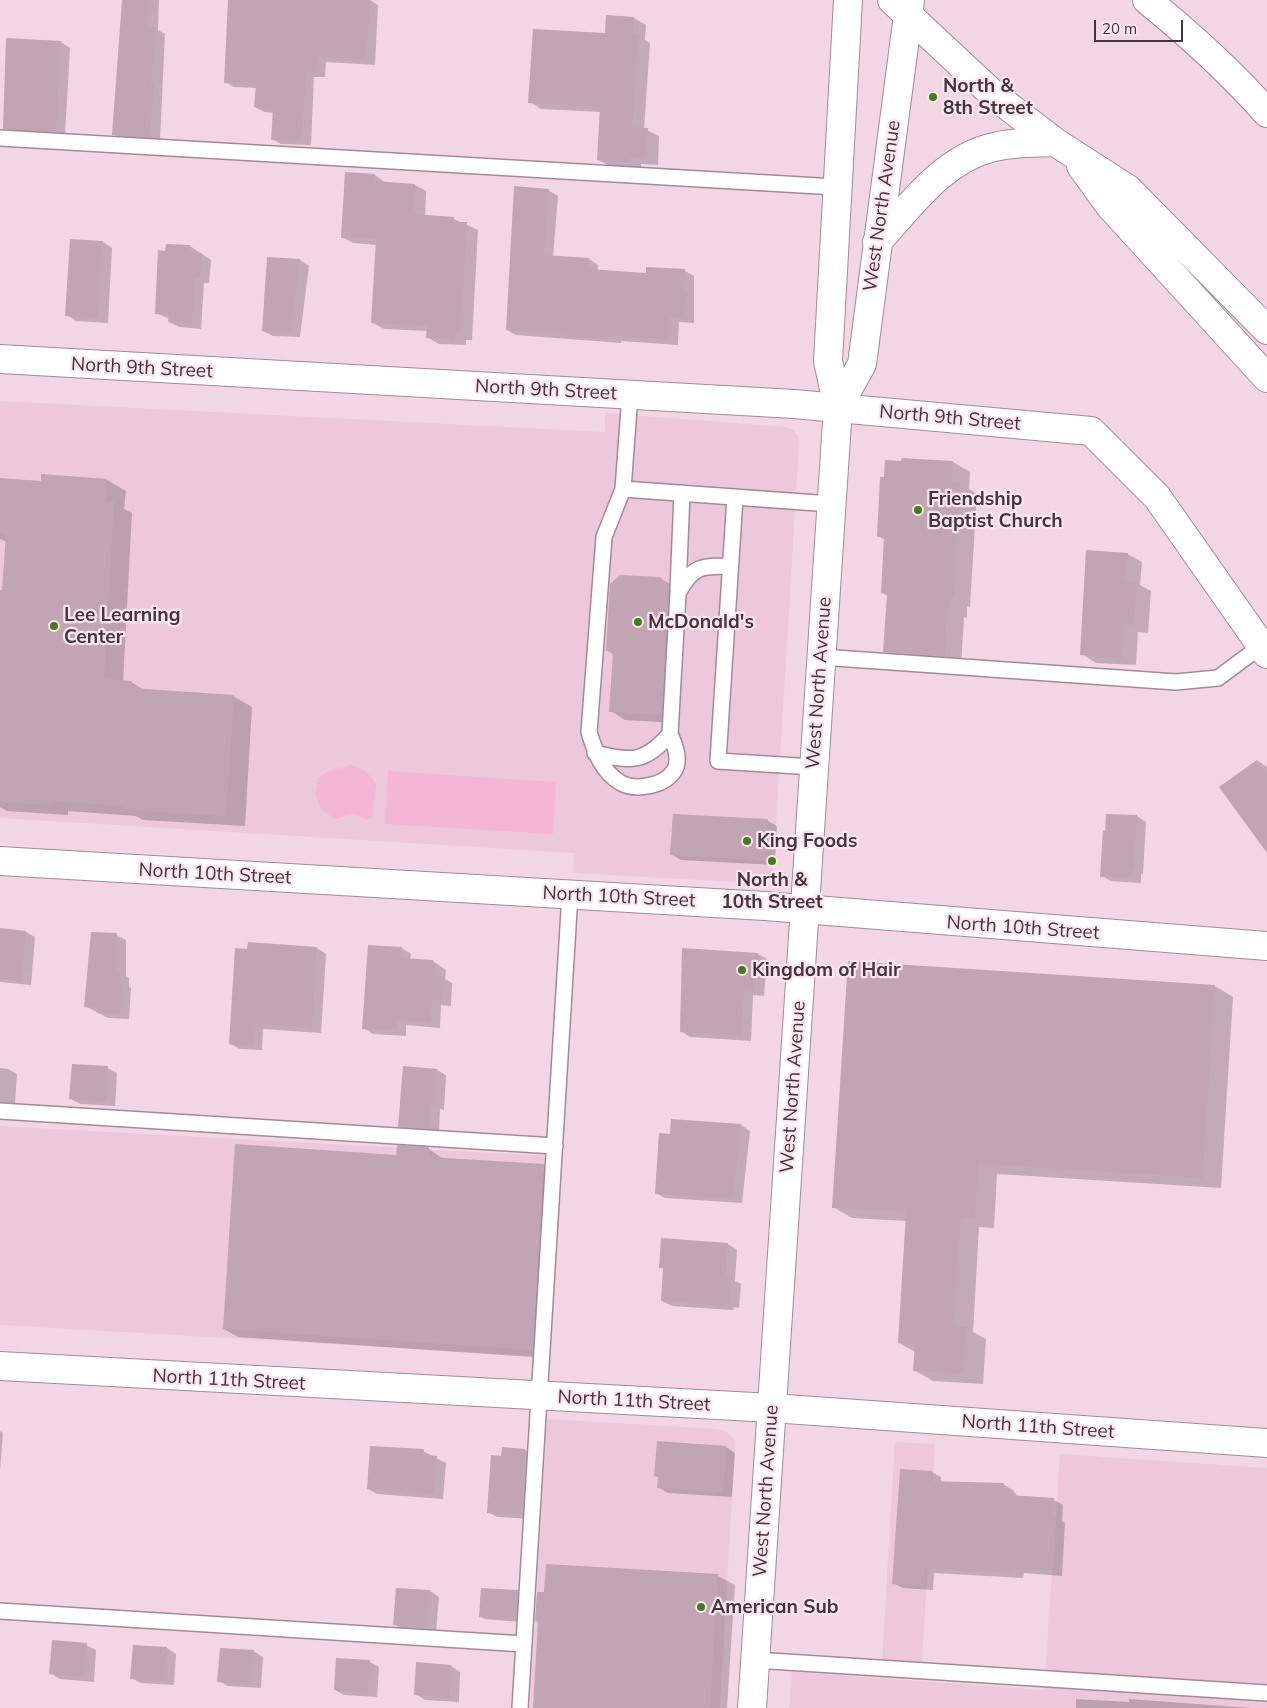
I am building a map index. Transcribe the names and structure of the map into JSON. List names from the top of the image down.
{
  "streets": {
    "main road": [
      "West North Avenue",
      "North 9th Street",
      "North 10th Street",
      "North 11th Street"
    ]
  },
  "crossings": [
    ["West North Avenue", "North 9th Street"],
    ["West North Avenue", "North 10th Street"],
    ["West North Avenue", "North 11th Street"]
  ],
  "places": [
    "North & 8th Street",
    "Friendship Baptist Church",
    "McDonald's",
    "Lee Learning Center",
    "King Foods",
    "North & 10th Street",
    "Kingdom of Hair",
    "American Sub"
  ],
  "scale_bar": "20 m"
}
